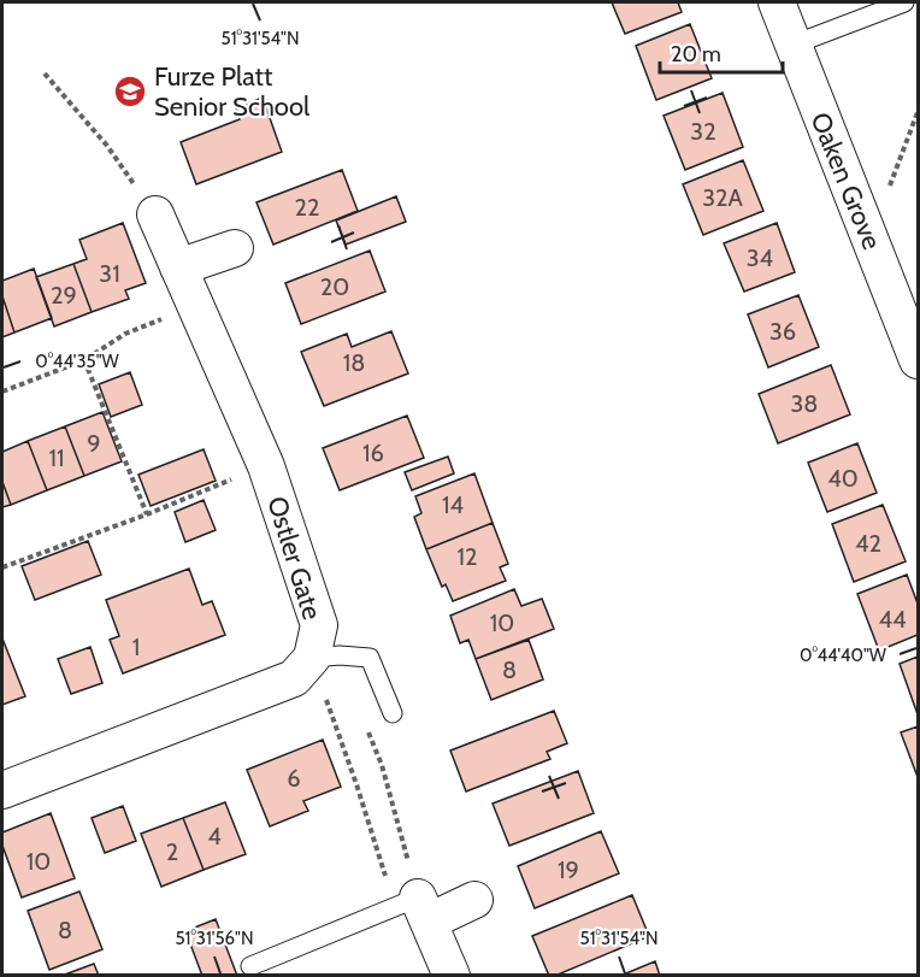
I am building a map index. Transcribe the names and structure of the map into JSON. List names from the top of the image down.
{
  "streets": {
    "street": ["Oaken Grove", "Ostler Gate"]
  },
  "places": {
    "school or university": ["Furze Platt Senior School"]
  },
  "house_numbers": [
    "32",
    "32A",
    "22",
    "34",
    "31",
    "20",
    "29",
    "36",
    "18",
    "38",
    "9",
    "16",
    "11",
    "40",
    "14",
    "42",
    "12",
    "44",
    "10",
    "1",
    "8",
    "6",
    "4",
    "2",
    "10",
    "19",
    "8"
  ],
  "scale_bar": "20 m",
  "coordinates": [
    "51°31'54\"N",
    "0°44'35\"W",
    "0°44'40\"W",
    "51°31'56\"N"
  ]
}
